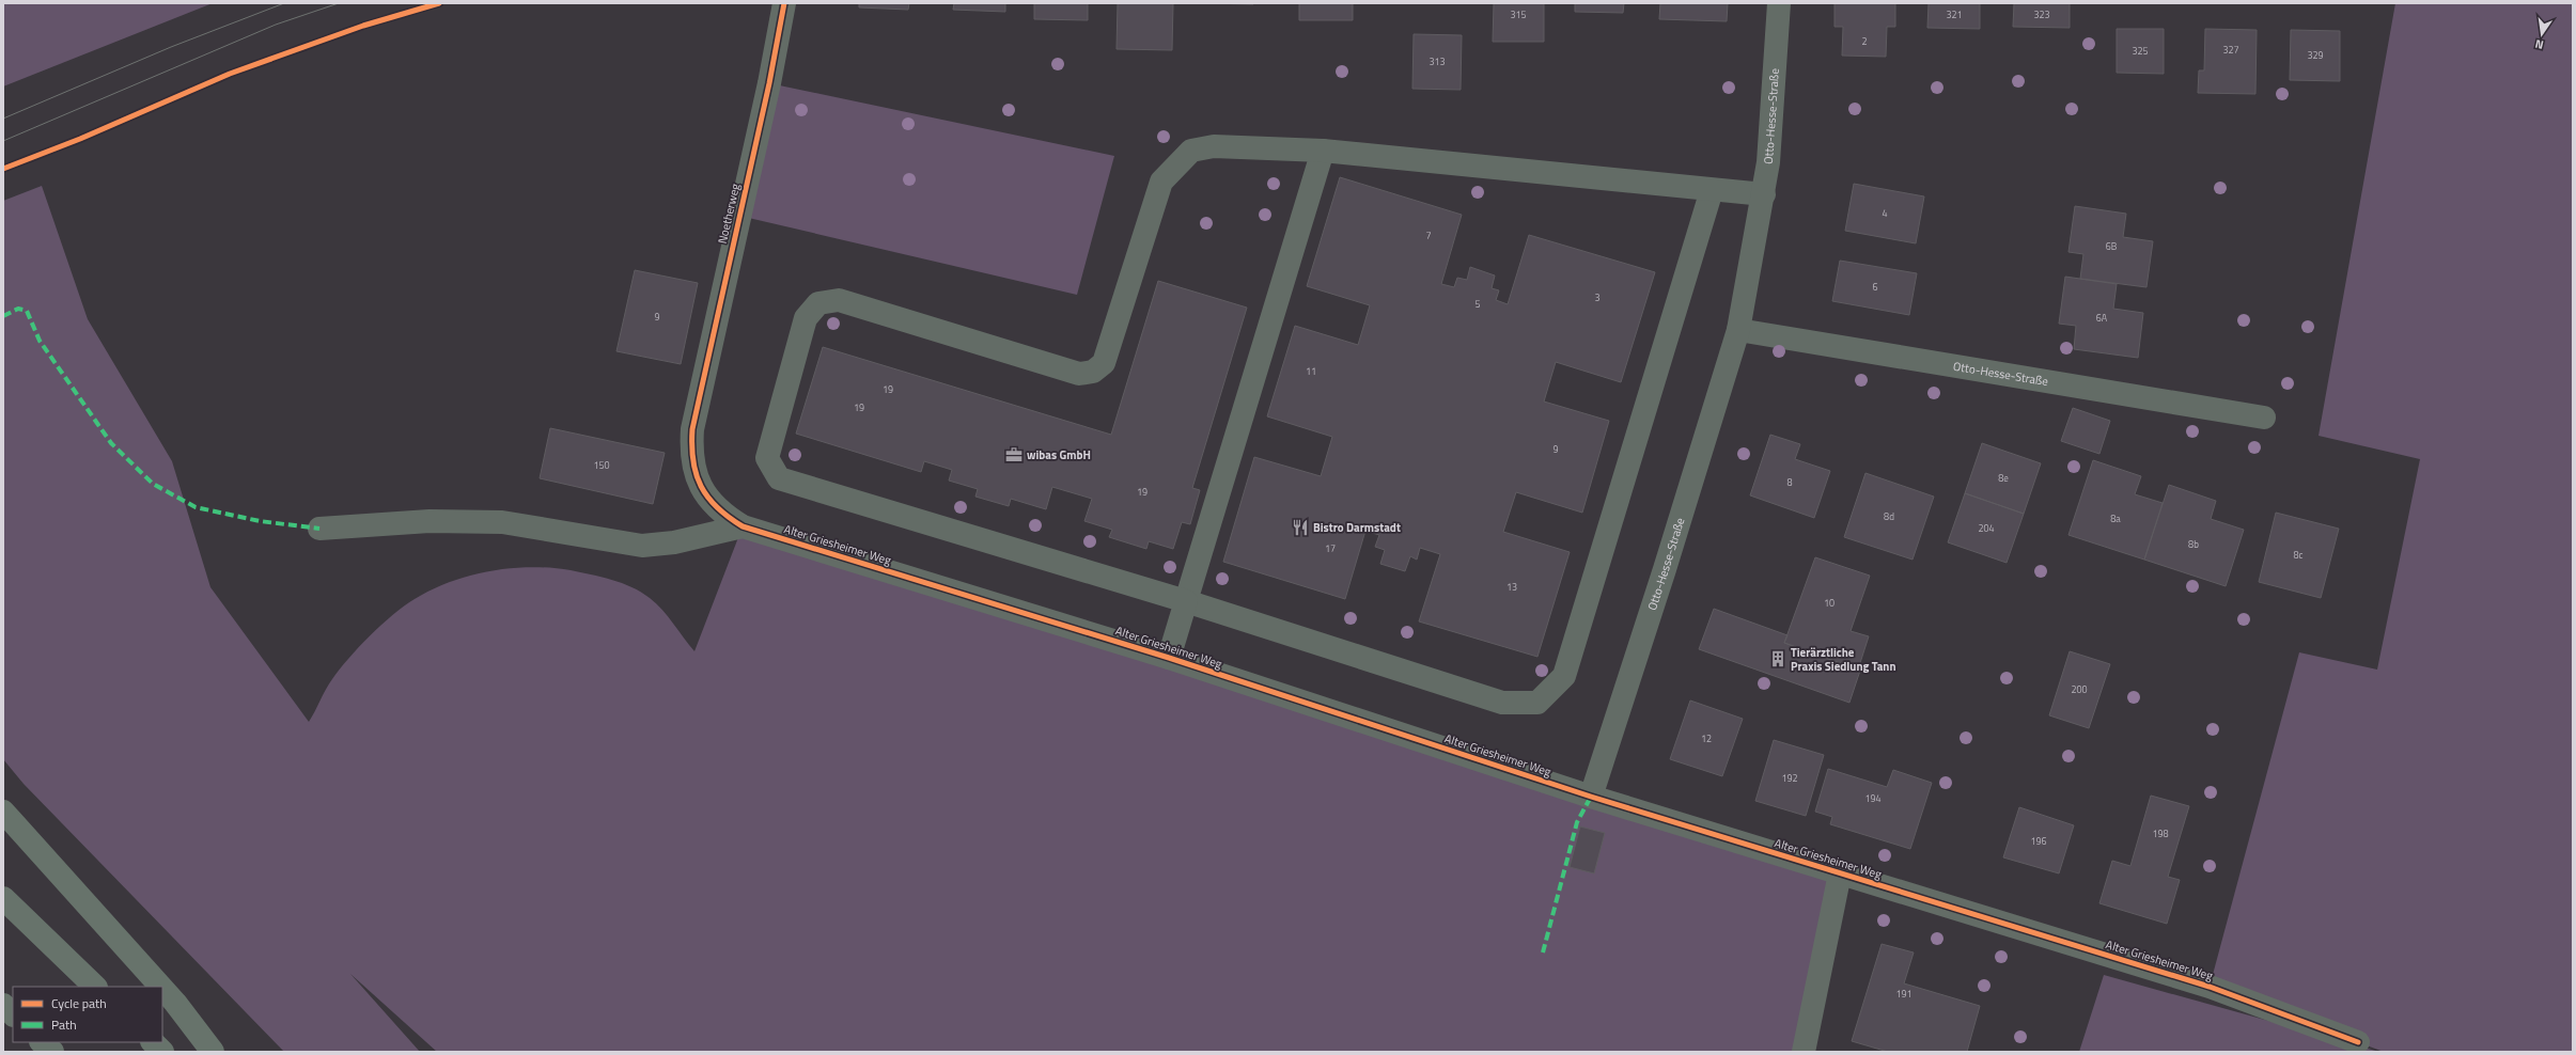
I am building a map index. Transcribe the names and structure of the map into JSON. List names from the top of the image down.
{
  "streets": {
    "street": ["Otto-Hesse-Straße", "Noetherweg", "Alter Griesheimer Weg"]
  },
  "crossings": [
    ["Otto-Hesse-Straße", "Alter Griesheimer Weg"],
    ["Noetherweg", "Alter Griesheimer Weg"]
  ],
  "places": {
    "office": ["wibas GmbH"],
    "restaurant": ["Bistro Darmstadt"],
    "building": ["Tierärztliche Praxis Siedlung Tann"]
  },
  "house_numbers": [
    "315",
    "321",
    "323",
    "2",
    "327",
    "325",
    "329",
    "313",
    "4",
    "7",
    "6B",
    "6",
    "3",
    "5",
    "9",
    "6A",
    "11",
    "19",
    "19",
    "9",
    "150",
    "8e",
    "8",
    "19",
    "8d",
    "8a",
    "204",
    "8b",
    "17",
    "8c",
    "13",
    "10",
    "200",
    "12",
    "192",
    "194",
    "198",
    "196",
    "191"
  ],
  "legend": ["Cycle path", "Path"],
  "north": "bottom"
}
